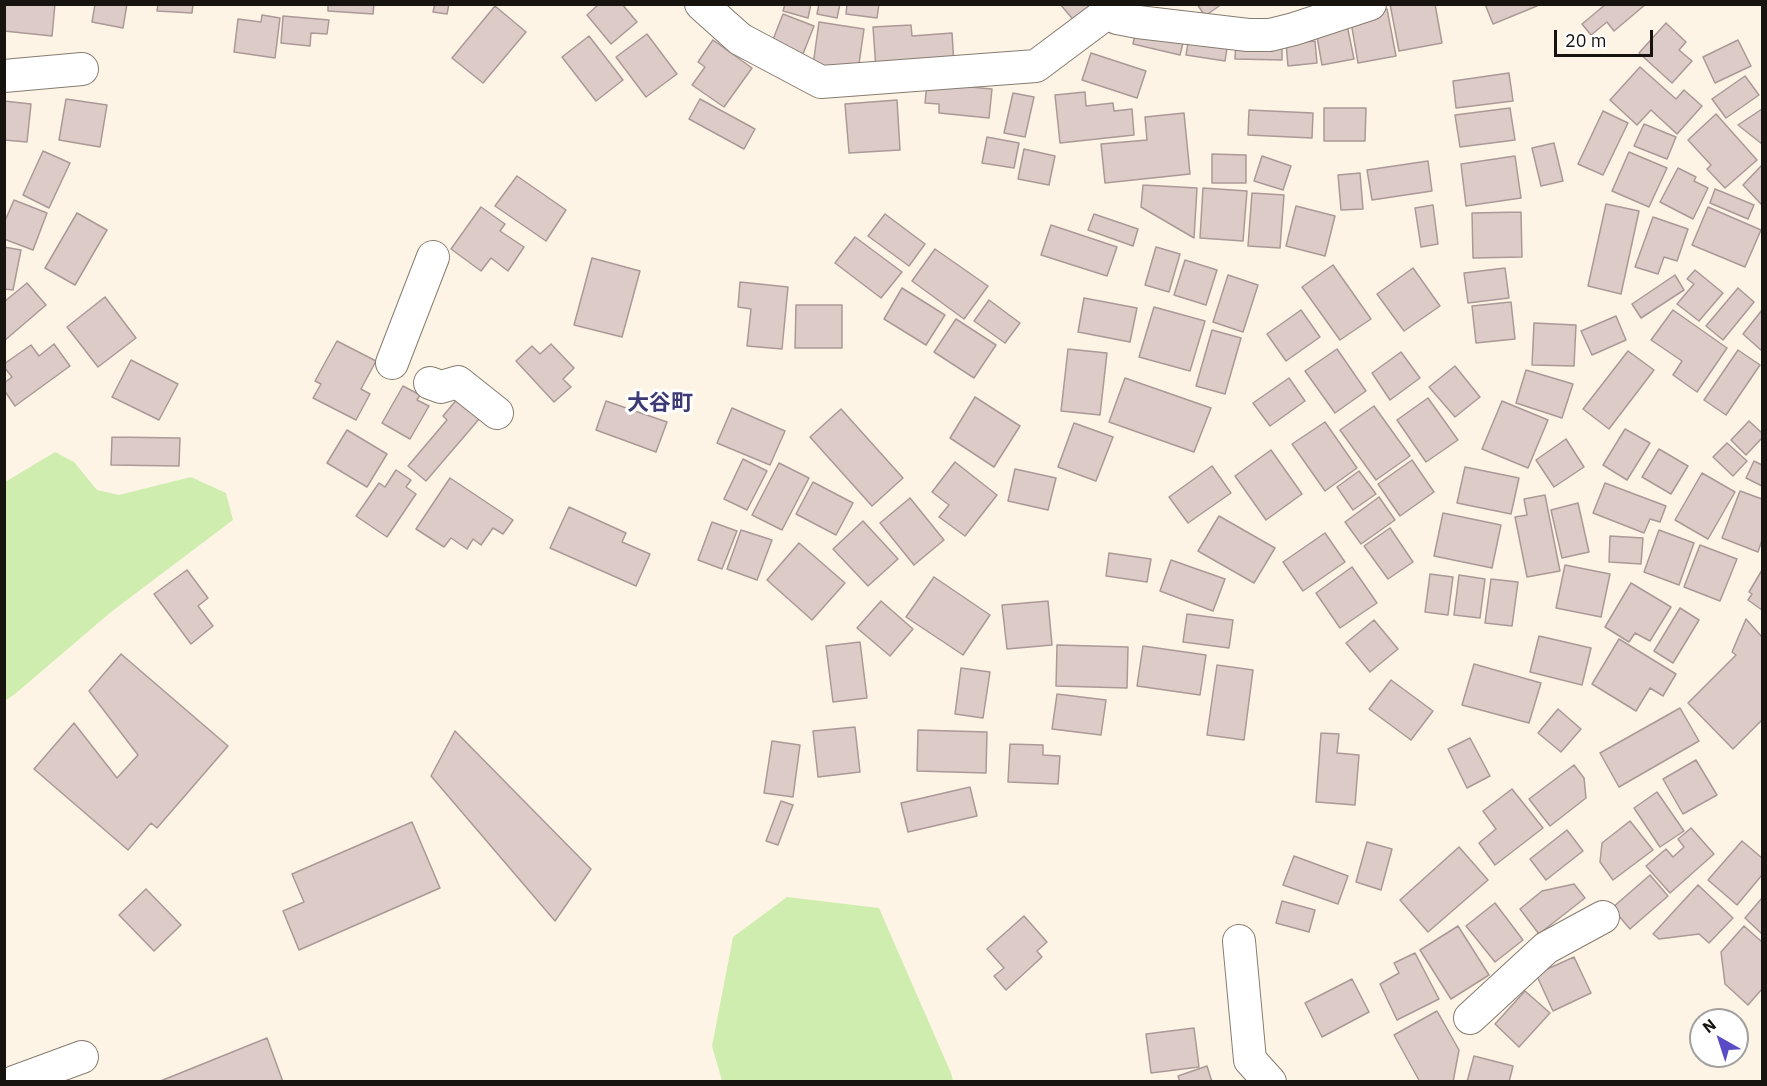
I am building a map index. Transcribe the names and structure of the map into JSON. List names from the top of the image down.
{
  "districts": ["大谷町"],
  "scale_bar": "20 m",
  "north": "top left"
}
